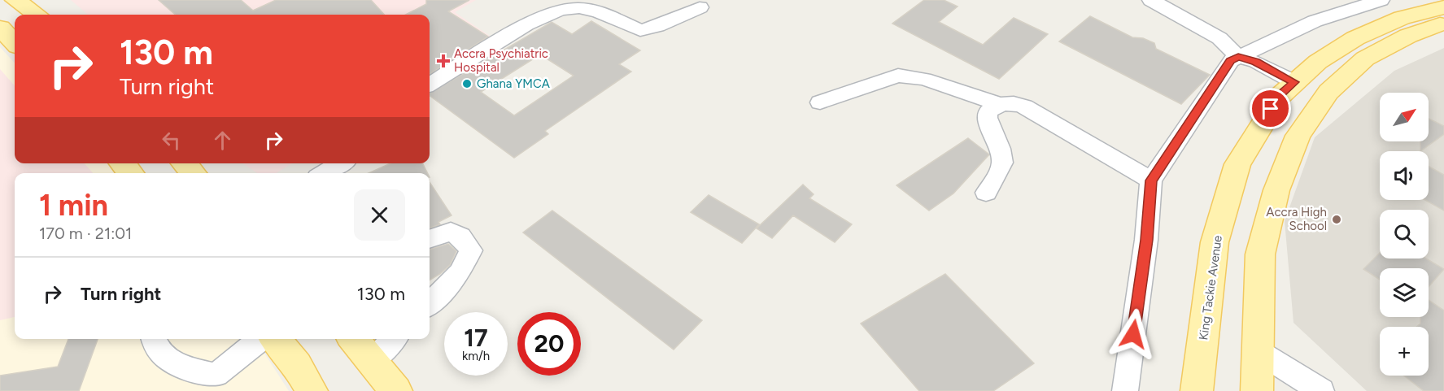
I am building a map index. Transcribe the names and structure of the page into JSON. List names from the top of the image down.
{
  "streets": {
    "main road": ["King Tackie Avenue"]
  },
  "places": {
    "health": ["Accra Psychiatric Hospital"],
    "other": ["Ghana YMCA", "Accra High School"]
  },
  "north": "top right",
  "page": {
    "turn": ["130 m", "Turn right"],
    "map_buttons": "+",
    "heading": ["1 min", "170 m · 21:01"],
    "list": [
      {
        "name": "Turn right",
        "value": "130 m"
      }
    ],
    "speed": "17 km/h",
    "limit": "20"
  }
}
